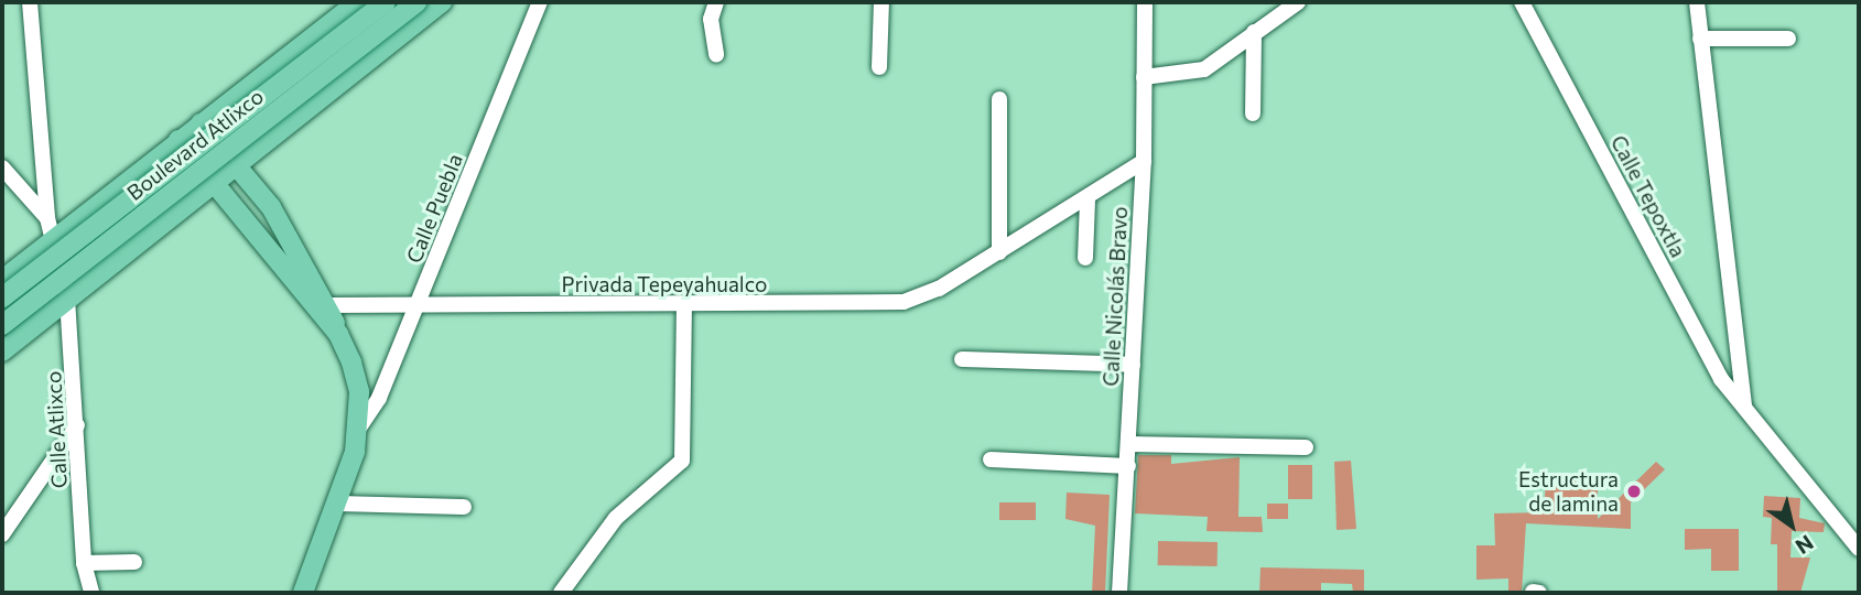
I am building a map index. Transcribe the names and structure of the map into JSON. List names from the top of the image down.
{
  "streets": {
    "main road": ["Boulevard Atlixco"],
    "street": [
      "Calle Tepoxtla",
      "Calle Puebla",
      "Privada Tepeyahualco",
      "Calle Nicolás Bravo",
      "Calle Atlixco"
    ]
  },
  "crossings": [
    ["Calle Puebla", "Privada Tepeyahualco"],
    ["Privada Tepeyahualco", "Calle Nicolás Bravo"]
  ],
  "places": ["Estructura de lamina"],
  "north": "bottom right"
}
